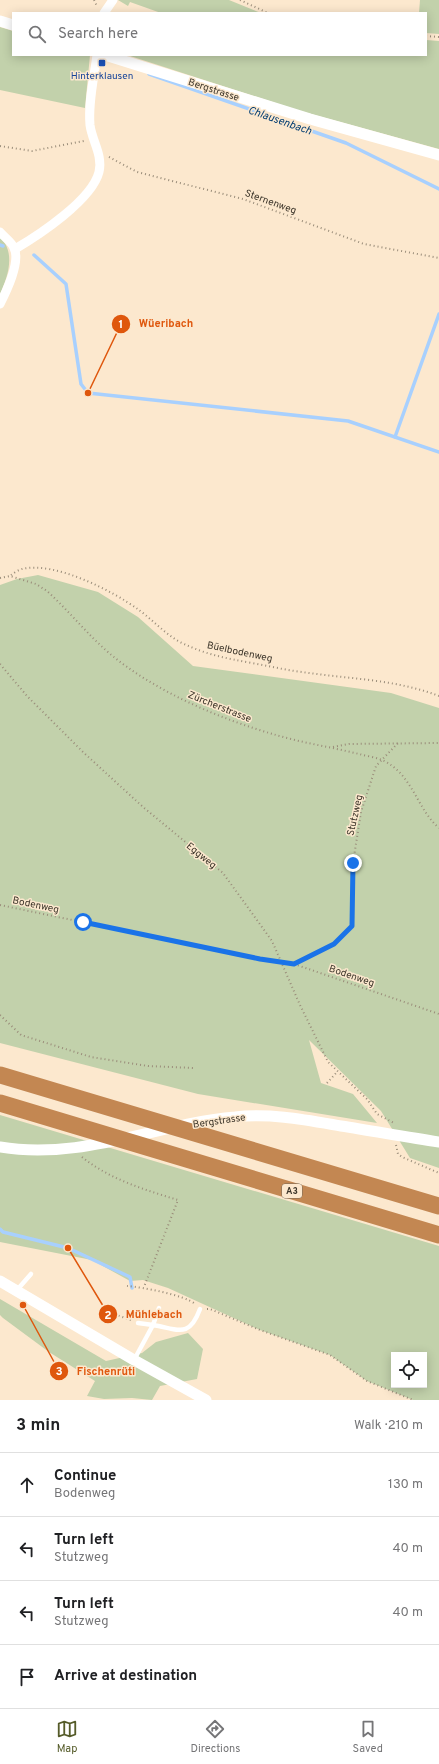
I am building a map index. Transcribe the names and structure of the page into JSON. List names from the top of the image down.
{
  "streets": {
    "highway": ["A3"],
    "street": ["Bergstrasse"],
    "path": [
      "Sternenweg",
      "Büelbodenweg",
      "Zürcherstrasse",
      "Stutzweg",
      "Eggweg",
      "Bodenweg"
    ]
  },
  "crossings": [
    ["Büelbodenweg", "Zürcherstrasse"],
    ["Zürcherstrasse", "Stutzweg"],
    ["Stutzweg", "Bodenweg"],
    ["Eggweg", "Bodenweg"]
  ],
  "water": ["Chlausenbach"],
  "places": {
    "transit": ["Hinterklausen"],
    "other": ["Wüeribach", "Mühlebach", "Fischenrüti"]
  },
  "page": {
    "search": "Search here",
    "heading": ["3 min", "Walk · 210 m"],
    "list": [
      ["Continue", "Bodenweg", "130 m"],
      ["Turn left", "Stutzweg", "40 m"],
      ["Turn left", "Stutzweg", "40 m"],
      "Arrive at destination"
    ],
    "nav": ["Map", "Directions", "Saved"]
  }
}
